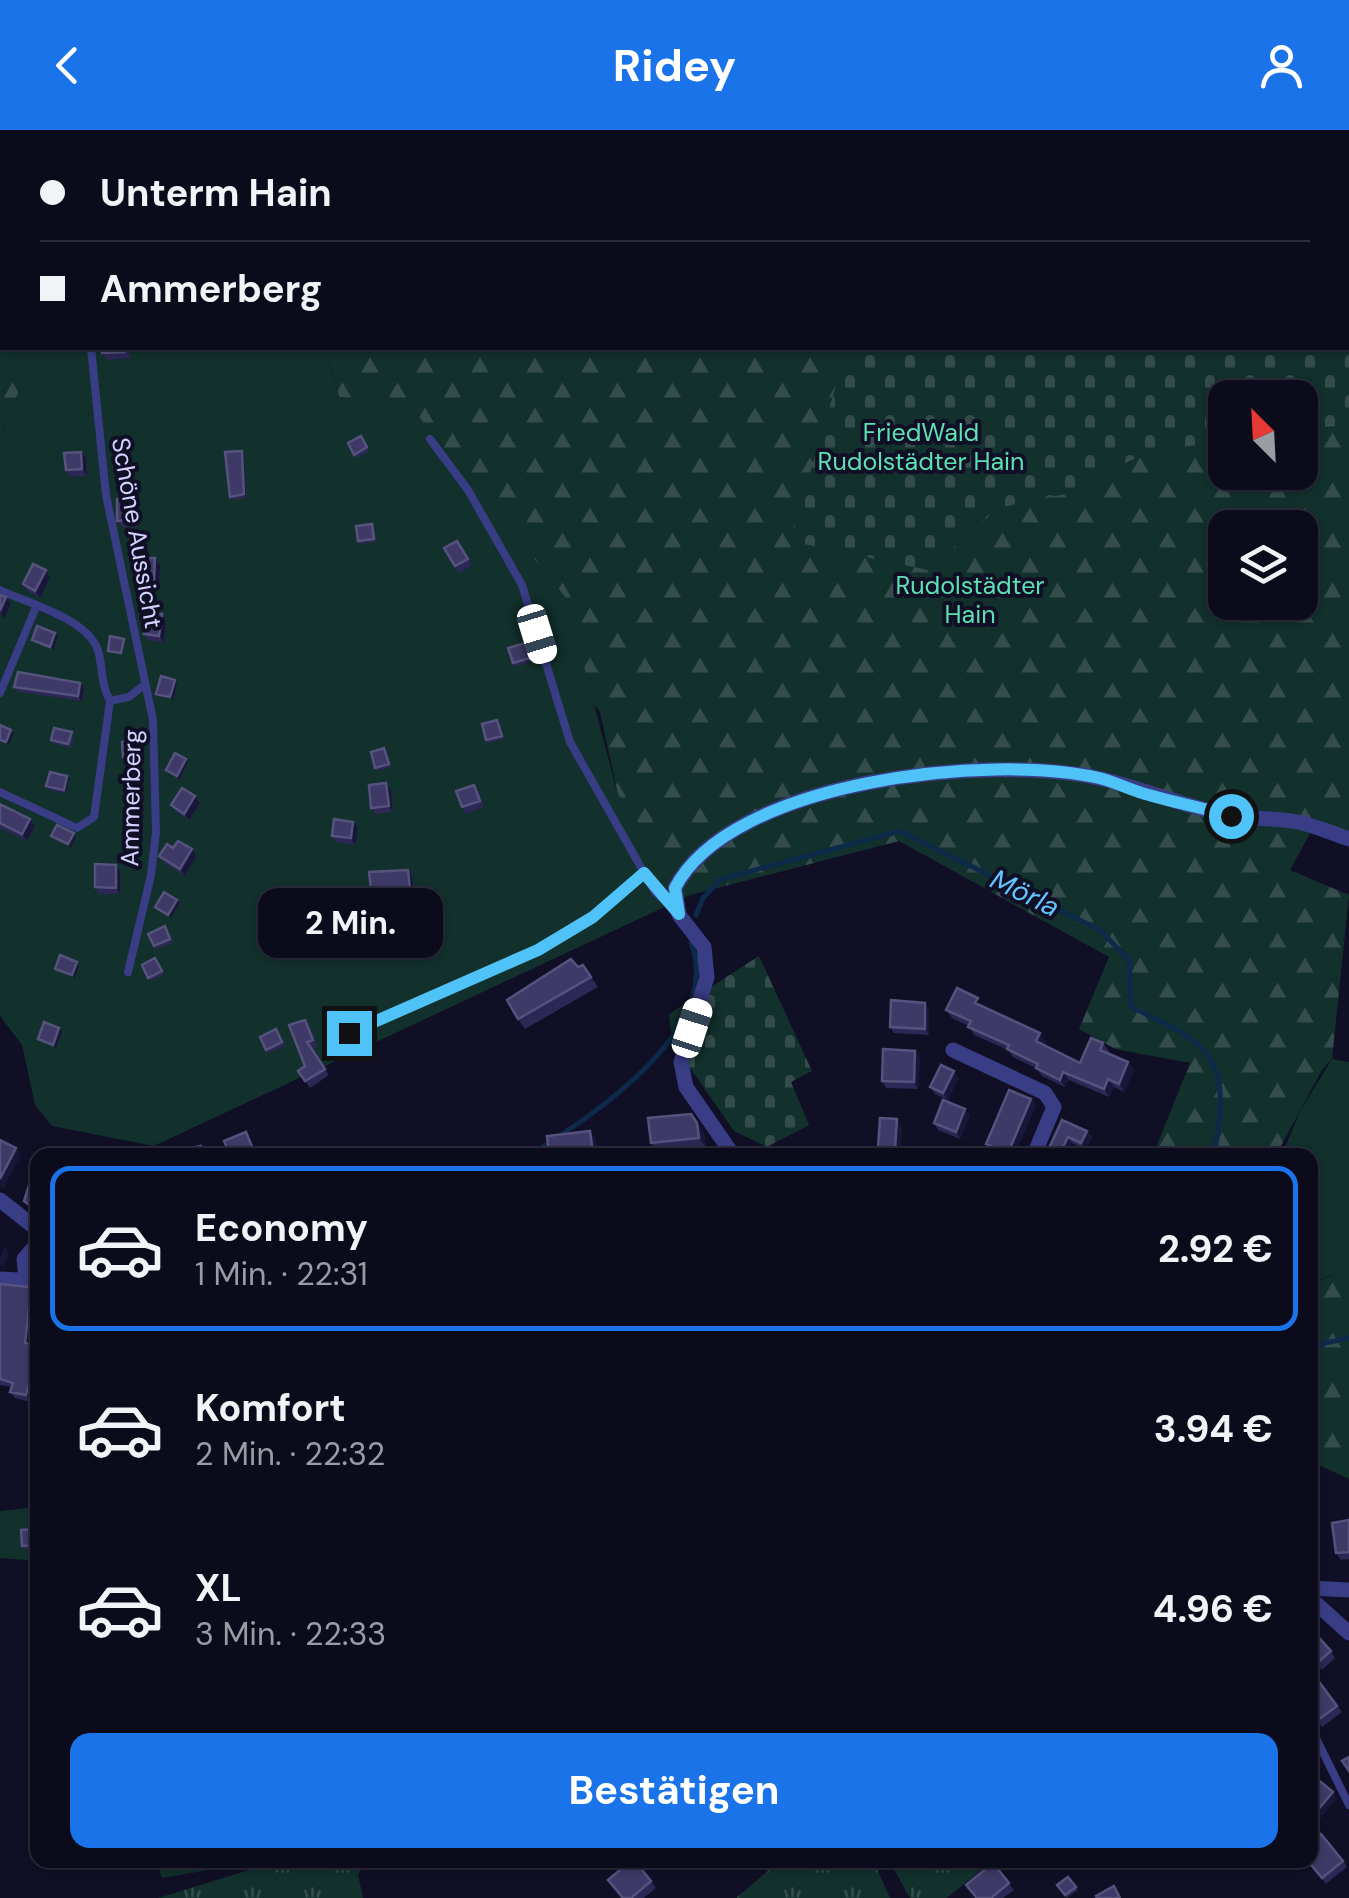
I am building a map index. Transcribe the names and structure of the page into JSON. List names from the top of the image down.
{
  "streets": {
    "lane": ["Schöne Aussicht", "Ammerberg"]
  },
  "crossings": [
    ["Schöne Aussicht", "Ammerberg"]
  ],
  "water": ["Mörla"],
  "parks": ["FriedWald Rudolstädter Hain", "Rudolstädter Hain"],
  "north": "top left",
  "page": {
    "header": "Ridey",
    "banner": ["Unterm Hain", "Ammerberg"],
    "bubble": "2 Min.",
    "list": [
      {
        "name": "Economy",
        "note": "1 Min. · 22:31",
        "value": "2.92 €"
      },
      {
        "name": "Komfort",
        "note": "2 Min. · 22:32",
        "value": "3.94 €"
      },
      {
        "name": "XL",
        "note": "3 Min. · 22:33",
        "value": "4.96 €"
      }
    ],
    "buttons": "Bestätigen"
  }
}
